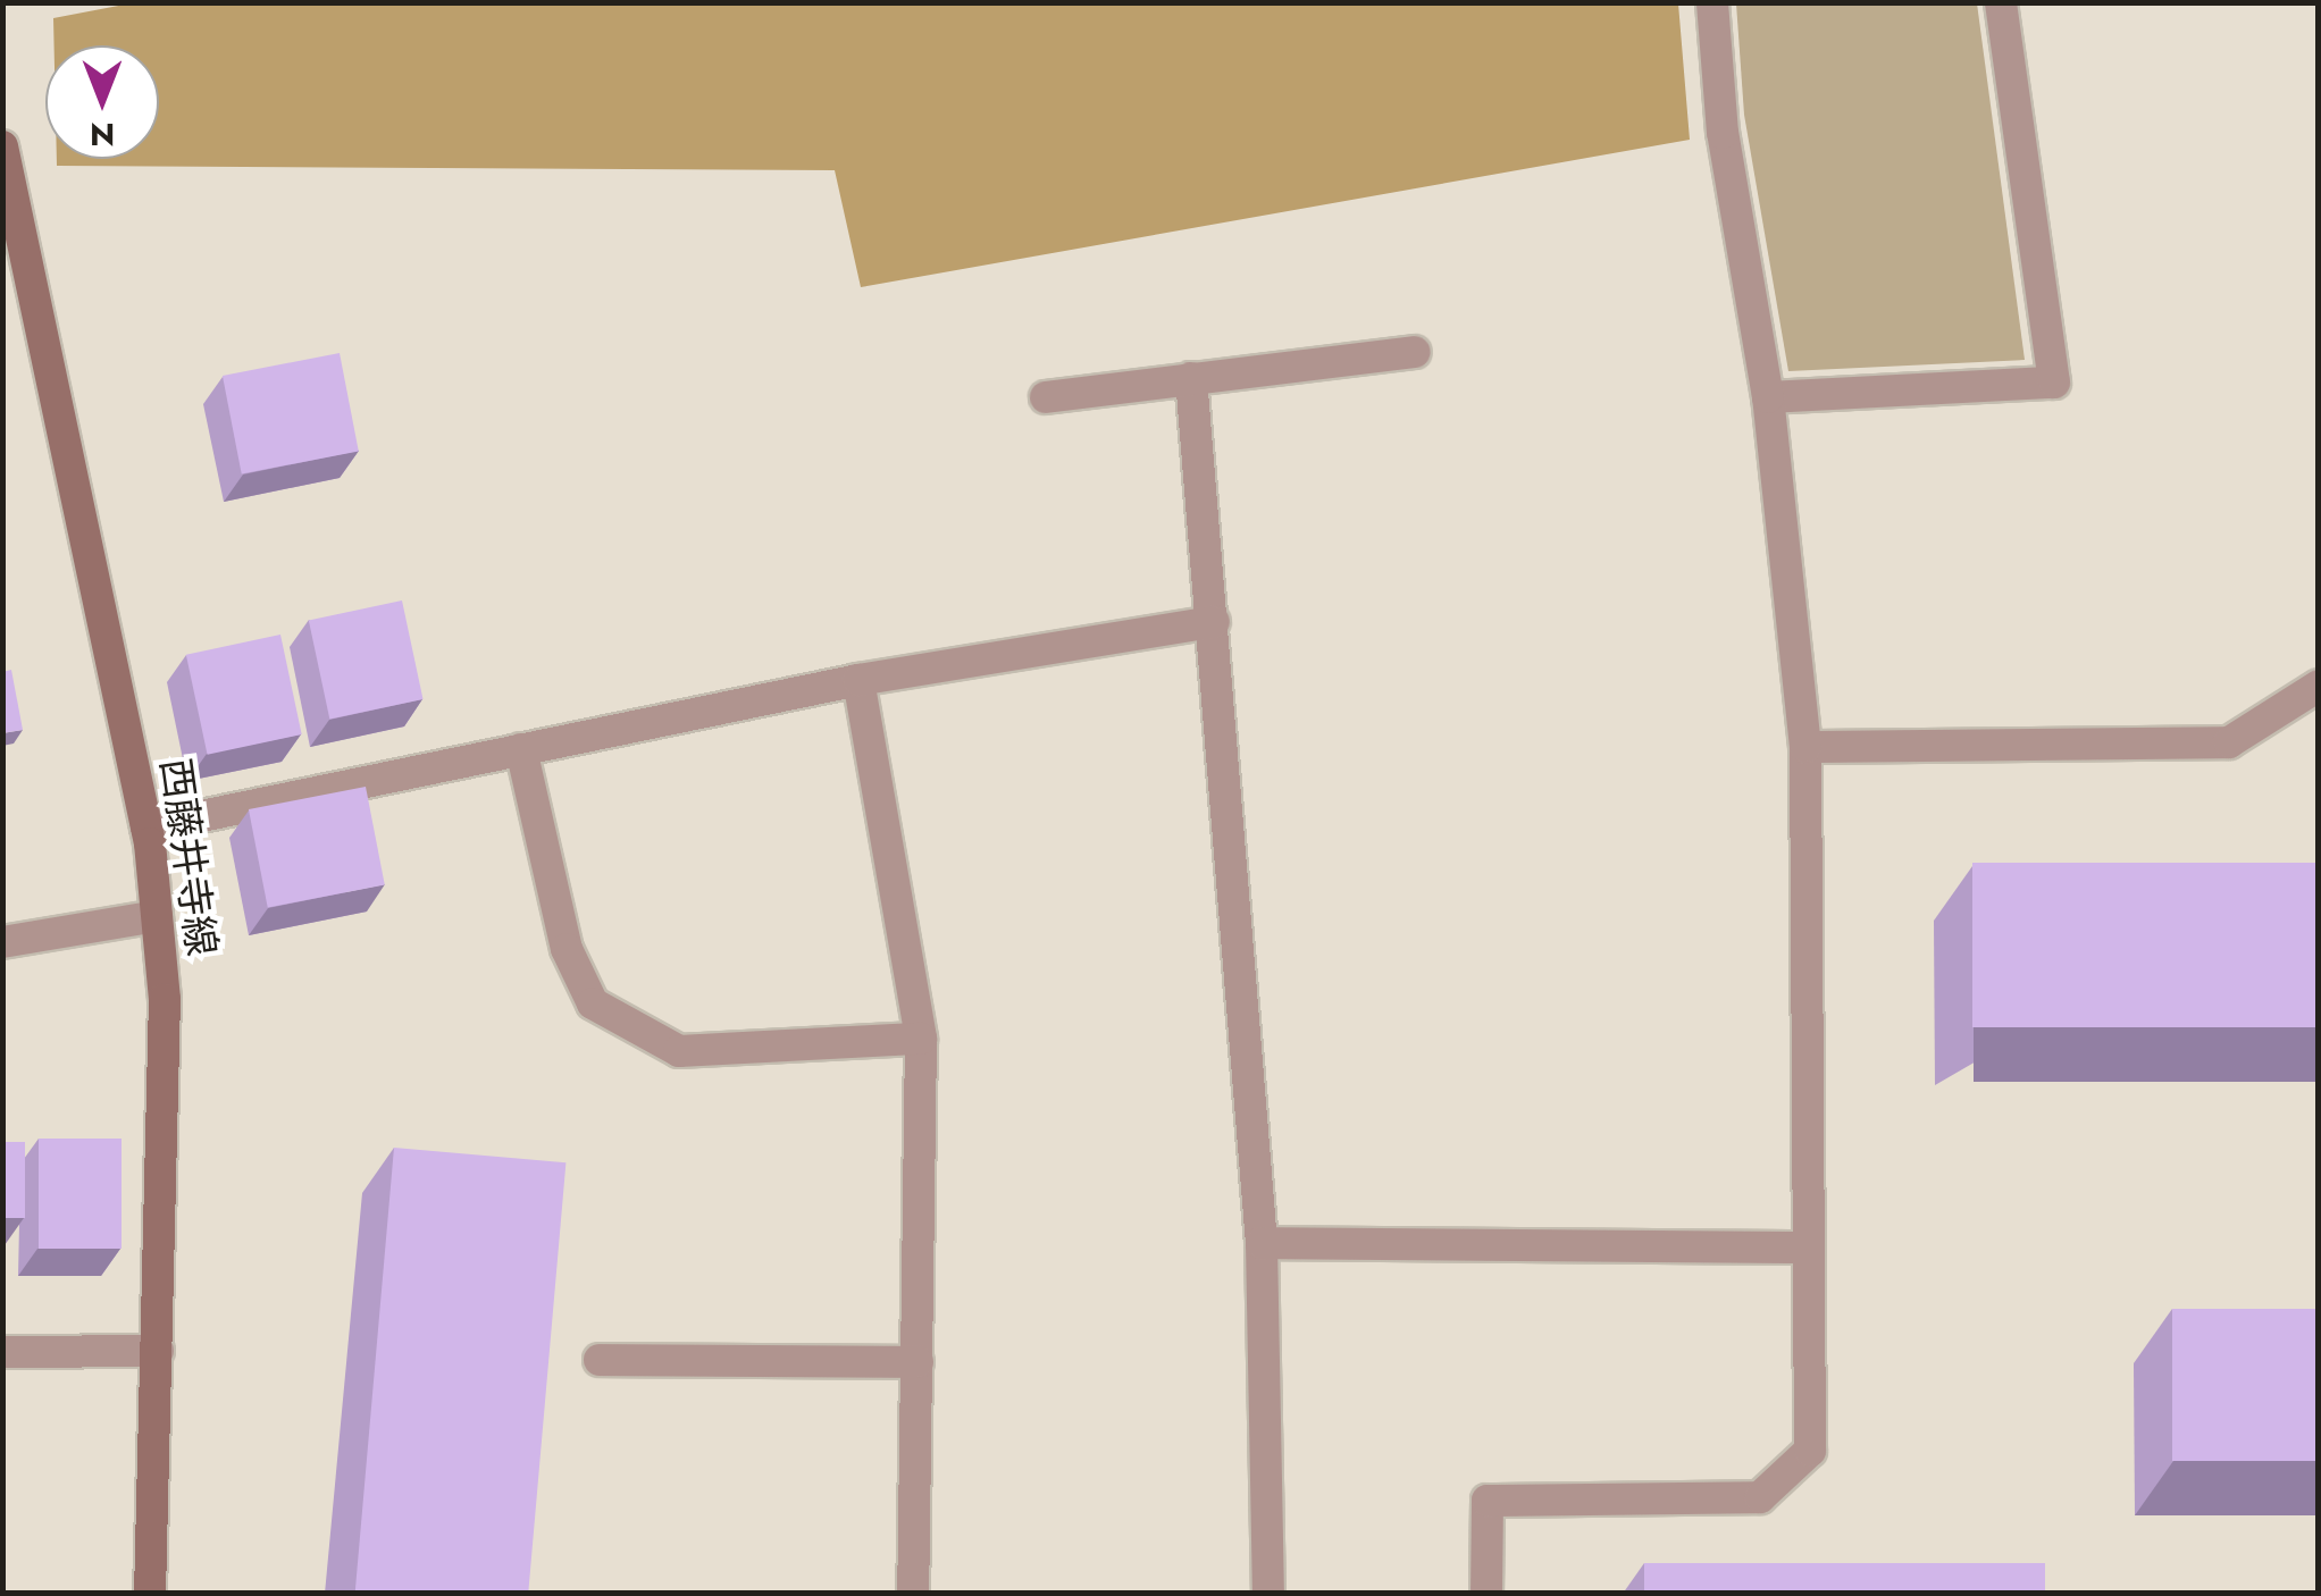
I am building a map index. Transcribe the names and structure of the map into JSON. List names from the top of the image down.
{
  "streets": {
    "main road": ["西藤井寺線"]
  },
  "north": "bottom"
}
